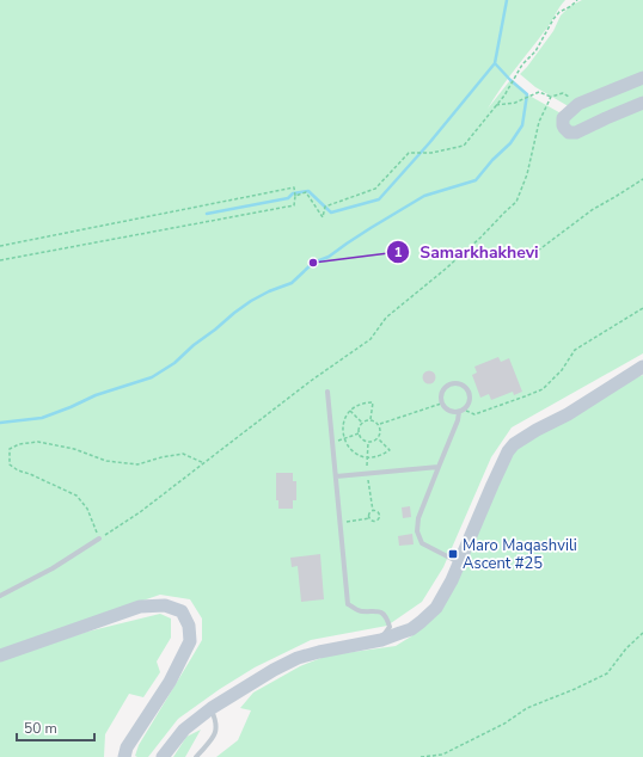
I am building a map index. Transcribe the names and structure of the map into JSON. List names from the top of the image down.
{
  "places": {
    "other": ["Samarkhakhevi"],
    "transit": ["Maro Maqashvili Ascent #25"]
  },
  "scale_bar": "50 m"
}
